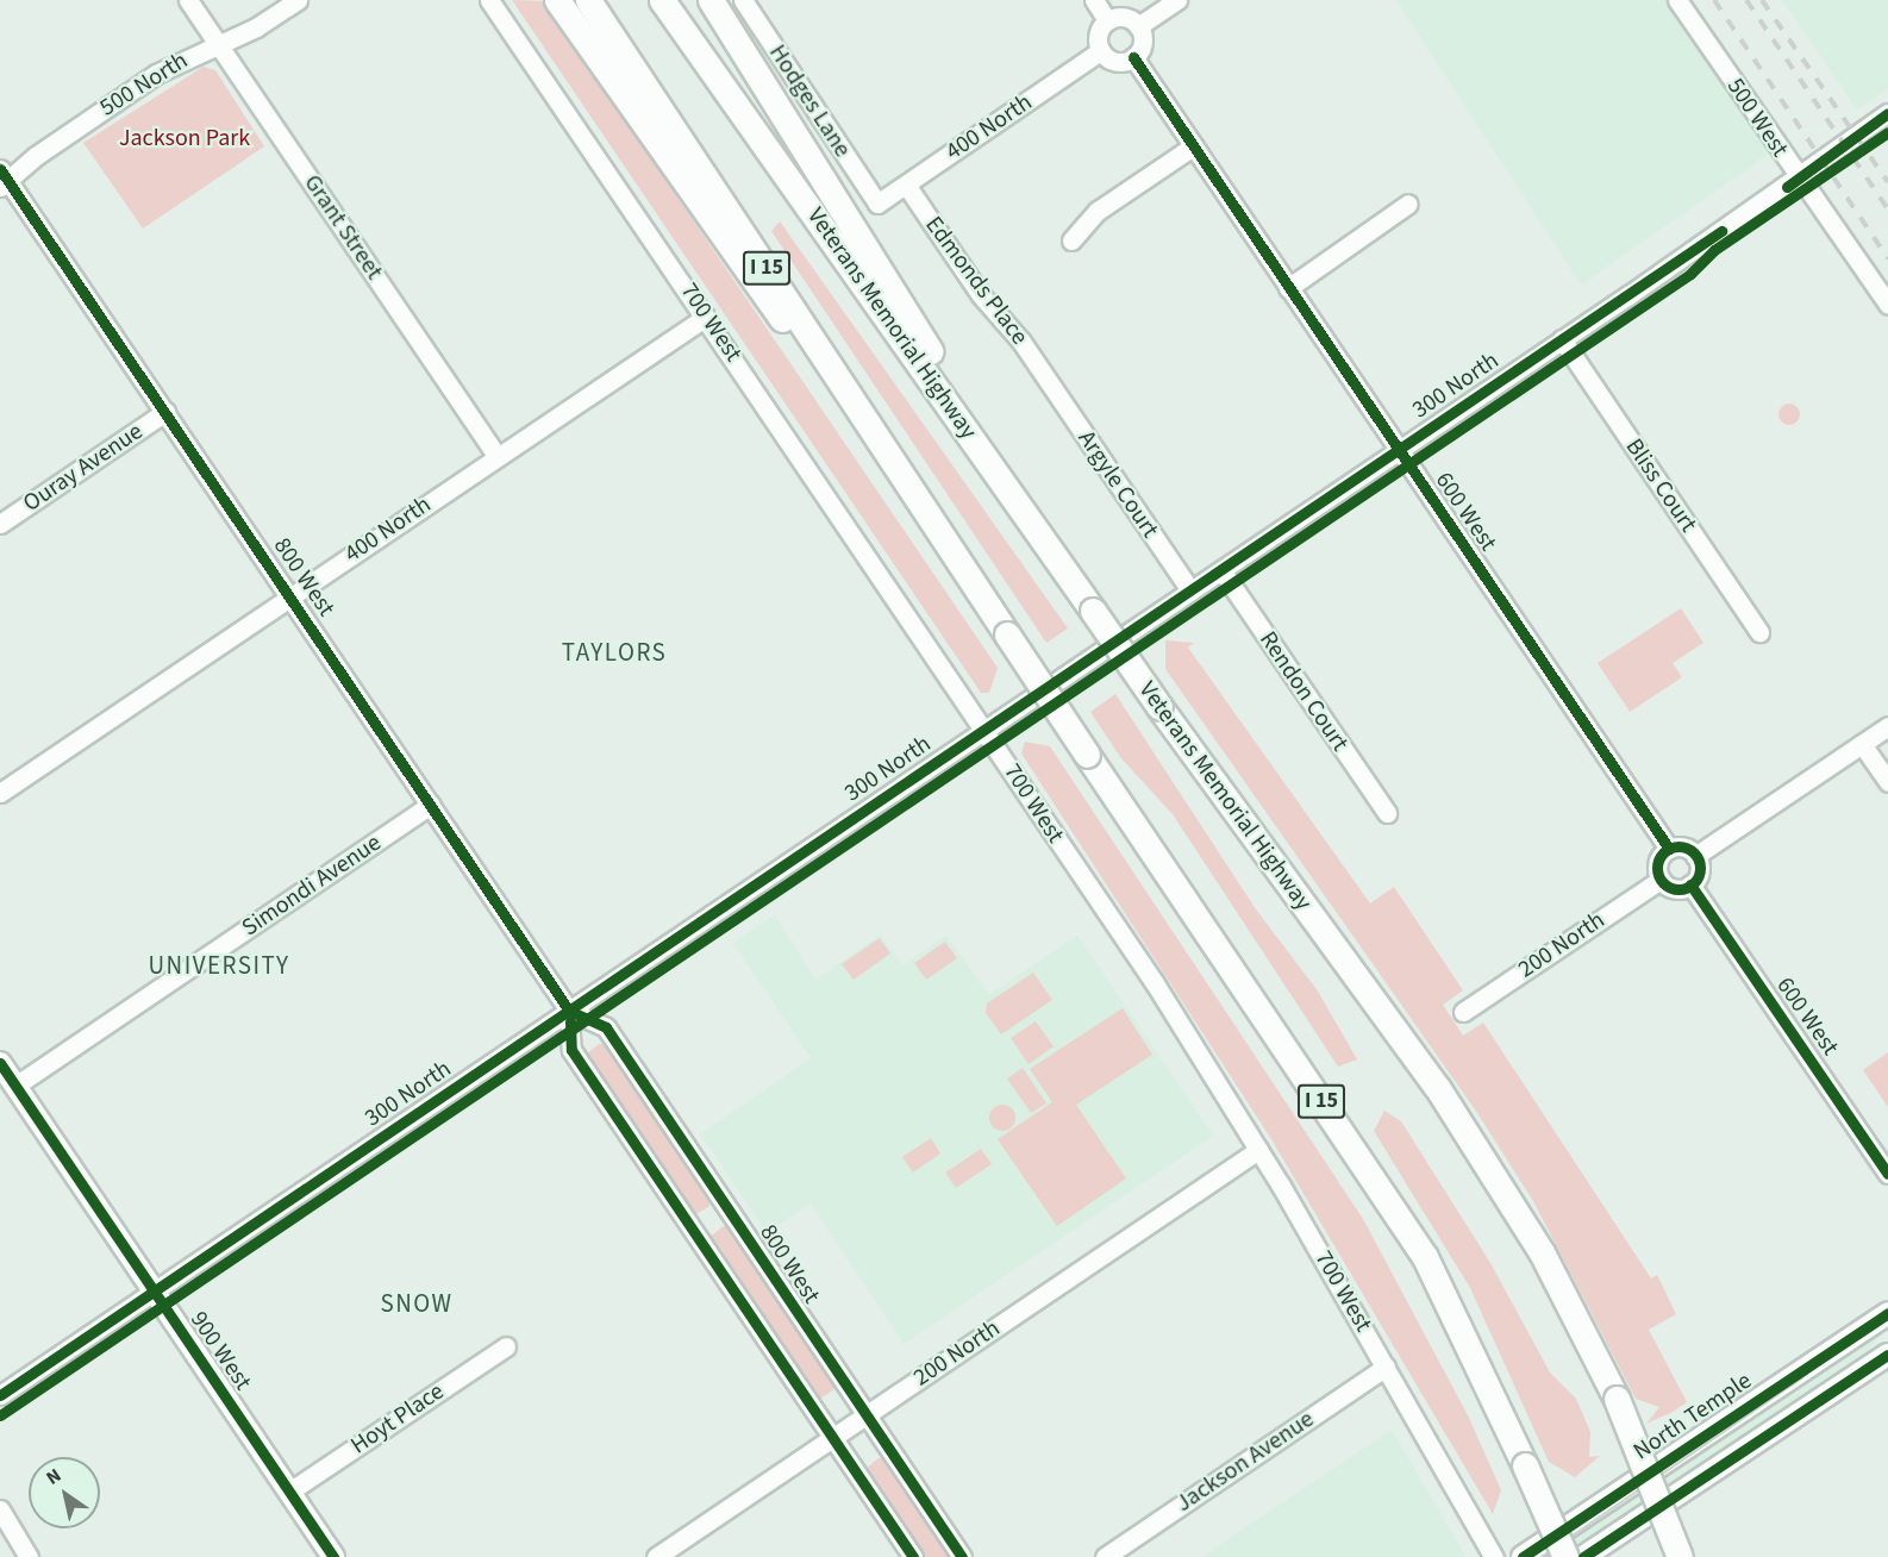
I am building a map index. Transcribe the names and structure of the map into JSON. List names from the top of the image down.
{
  "streets": {
    "highway": ["I 15", "Veterans Memorial Highway"],
    "main road": ["900 West", "North Temple"],
    "street": [
      "500 North",
      "Hodges Lane",
      "500 West",
      "400 North",
      "Grant Street",
      "Edmonds Place",
      "700 West",
      "300 North",
      "Ouray Avenue",
      "Argyle Court",
      "Bliss Court",
      "600 West",
      "800 West",
      "Rendon Court",
      "Simondi Avenue",
      "200 North",
      "Hoyt Place",
      "Jackson Avenue"
    ]
  },
  "crossings": [
    ["500 North", "Grant Street"],
    ["500 North", "800 West"],
    ["Hodges Lane", "400 North"],
    ["500 West", "300 North"],
    ["400 North", "Grant Street"],
    ["400 North", "Edmonds Place"],
    ["400 North", "700 West"],
    ["400 North", "600 West"],
    ["400 North", "800 West"],
    ["Edmonds Place", "Argyle Court"],
    ["700 West", "300 North"],
    ["700 West", "200 North"],
    ["700 West", "Jackson Avenue"],
    ["300 North", "Argyle Court"],
    ["300 North", "Bliss Court"],
    ["300 North", "600 West"],
    ["300 North", "800 West"],
    ["300 North", "Rendon Court"],
    ["300 North", "900 West"],
    ["Ouray Avenue", "800 West"],
    ["600 West", "200 North"],
    ["800 West", "Simondi Avenue"],
    ["800 West", "200 North"],
    ["Simondi Avenue", "900 West"],
    ["900 West", "Hoyt Place"]
  ],
  "districts": ["TAYLORS", "UNIVERSITY", "SNOW"],
  "parks": ["Jackson Park"],
  "north": "top left"
}
